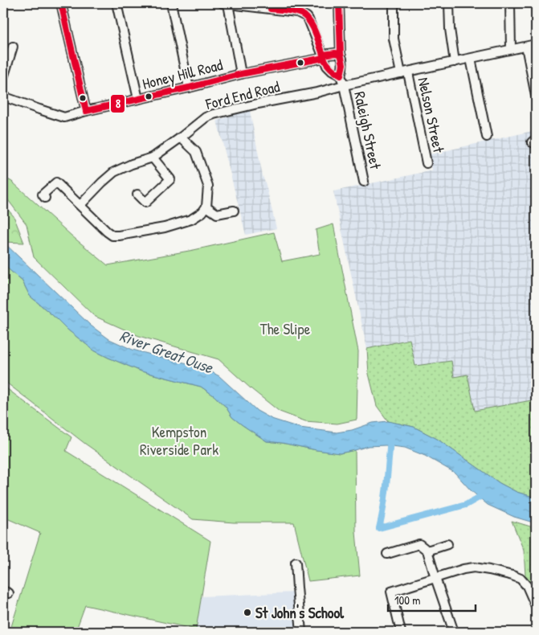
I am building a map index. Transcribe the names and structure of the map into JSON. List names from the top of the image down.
{
  "streets": {
    "street": [
      "Honey Hill Road",
      "Ford End Road",
      "Nelson Street",
      "Raleigh Street"
    ]
  },
  "crossings": [
    ["Ford End Road", "Nelson Street"],
    ["Ford End Road", "Raleigh Street"]
  ],
  "water": ["River Great Ouse"],
  "parks": ["The Slipe", "Kempston Riverside Park"],
  "places": ["St John's School"],
  "lines": ["transit line 8"],
  "scale_bar": "100 m"
}
